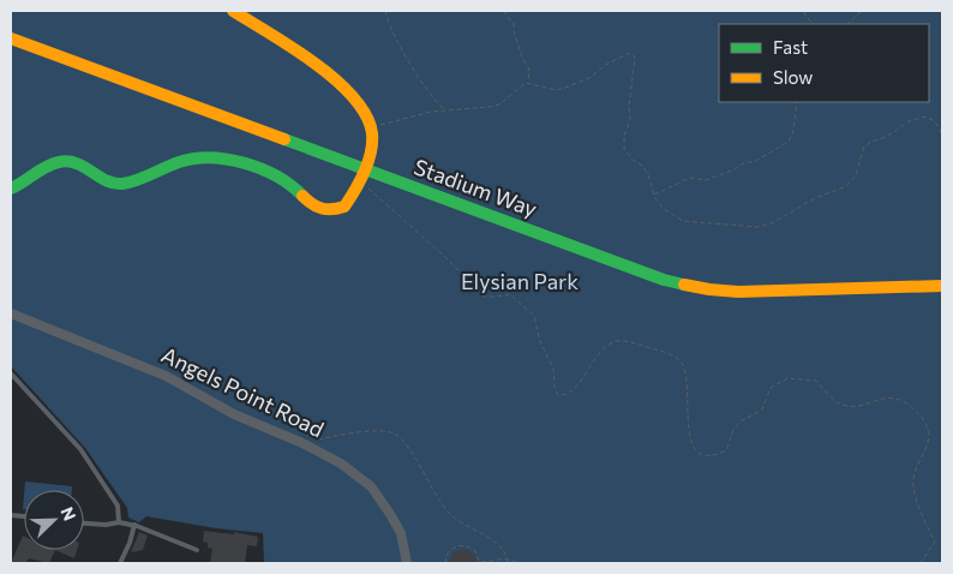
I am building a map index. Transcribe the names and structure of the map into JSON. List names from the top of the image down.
{
  "streets": {
    "main road": ["Stadium Way"],
    "street": ["Angels Point Road"]
  },
  "parks": ["Elysian Park"],
  "legend": ["Fast", "Slow"],
  "north": "top right"
}
